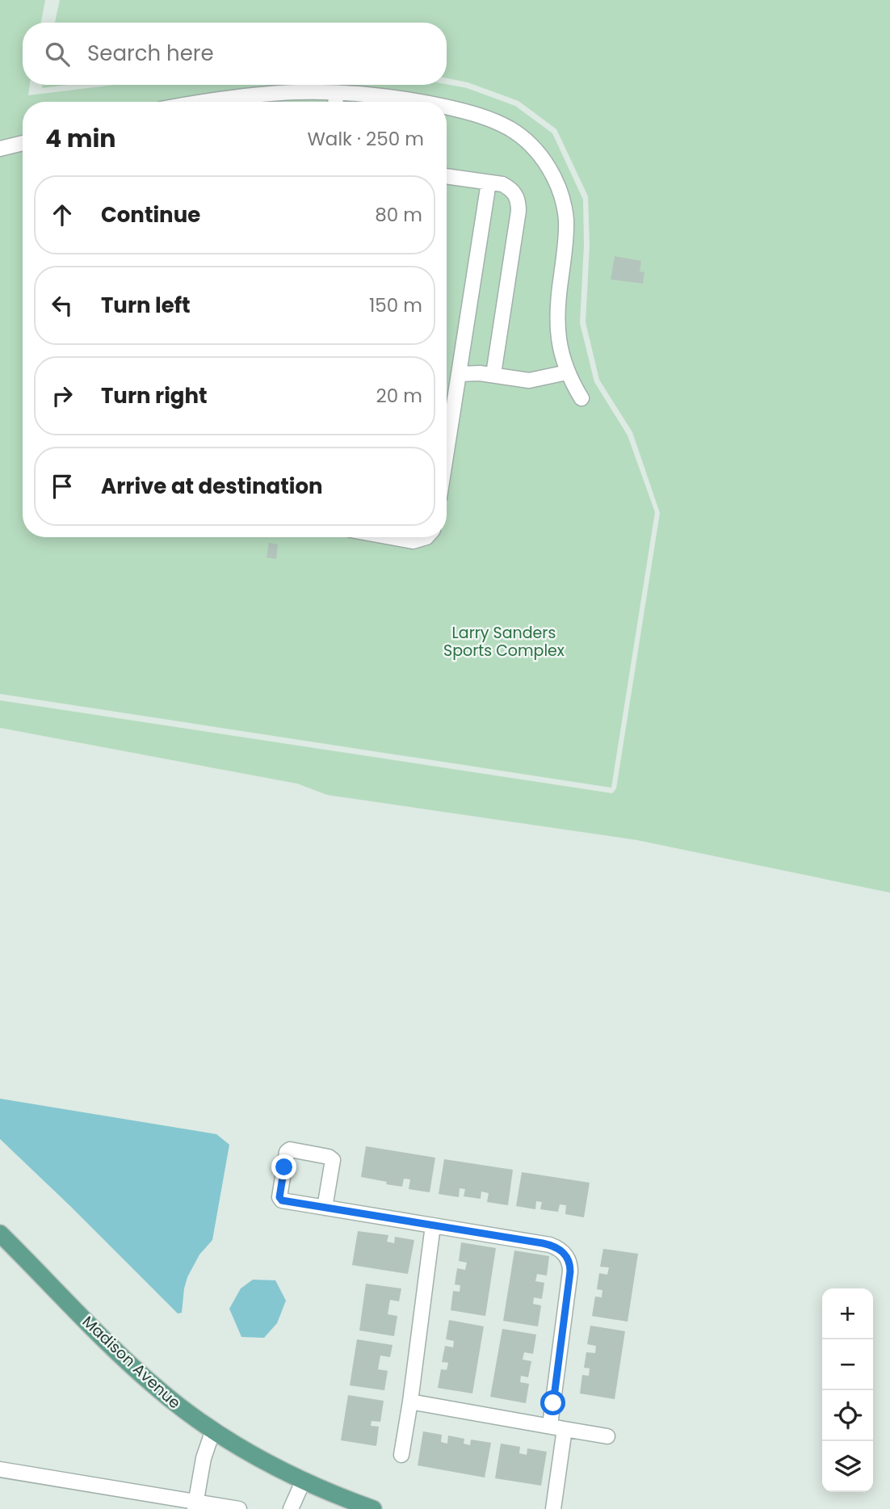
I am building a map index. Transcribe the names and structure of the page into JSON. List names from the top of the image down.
{
  "streets": {
    "main road": ["Madison Avenue"]
  },
  "parks": ["Larry Sanders Sports Complex"],
  "page": {
    "search": "Search here",
    "heading": ["4 min", "Walk · 250 m"],
    "list": [
      ["Continue", "80 m"],
      ["Turn left", "150 m"],
      ["Turn right", "20 m"],
      "Arrive at destination"
    ],
    "map_buttons": ["+", "−"]
  }
}
